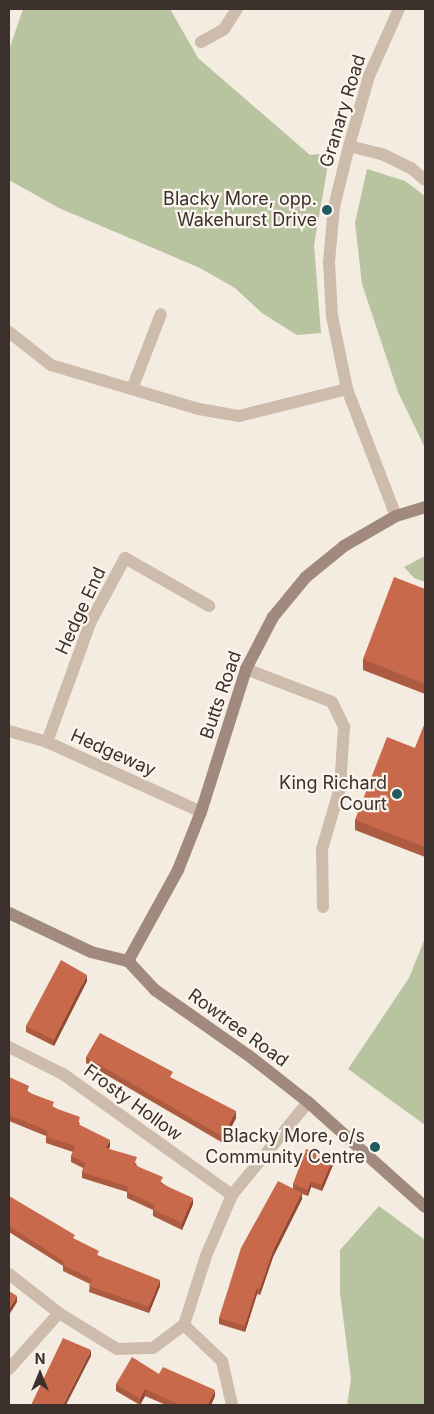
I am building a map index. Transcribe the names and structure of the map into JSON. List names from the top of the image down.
{
  "streets": {
    "street": [
      "Granary Road",
      "Hedge End",
      "Butts Road",
      "Hedgeway",
      "Rowtree Road",
      "Frosty Hollow"
    ]
  },
  "crossings": [
    ["Granary Road", "Butts Road"],
    ["Hedge End", "Hedgeway"],
    ["Butts Road", "Hedgeway"],
    ["Butts Road", "Rowtree Road"]
  ],
  "places": ["Blacky More, opp. Wakehurst Drive", "King Richard Court", "Blacky More, o/s Community Centre"],
  "north": "top"
}
